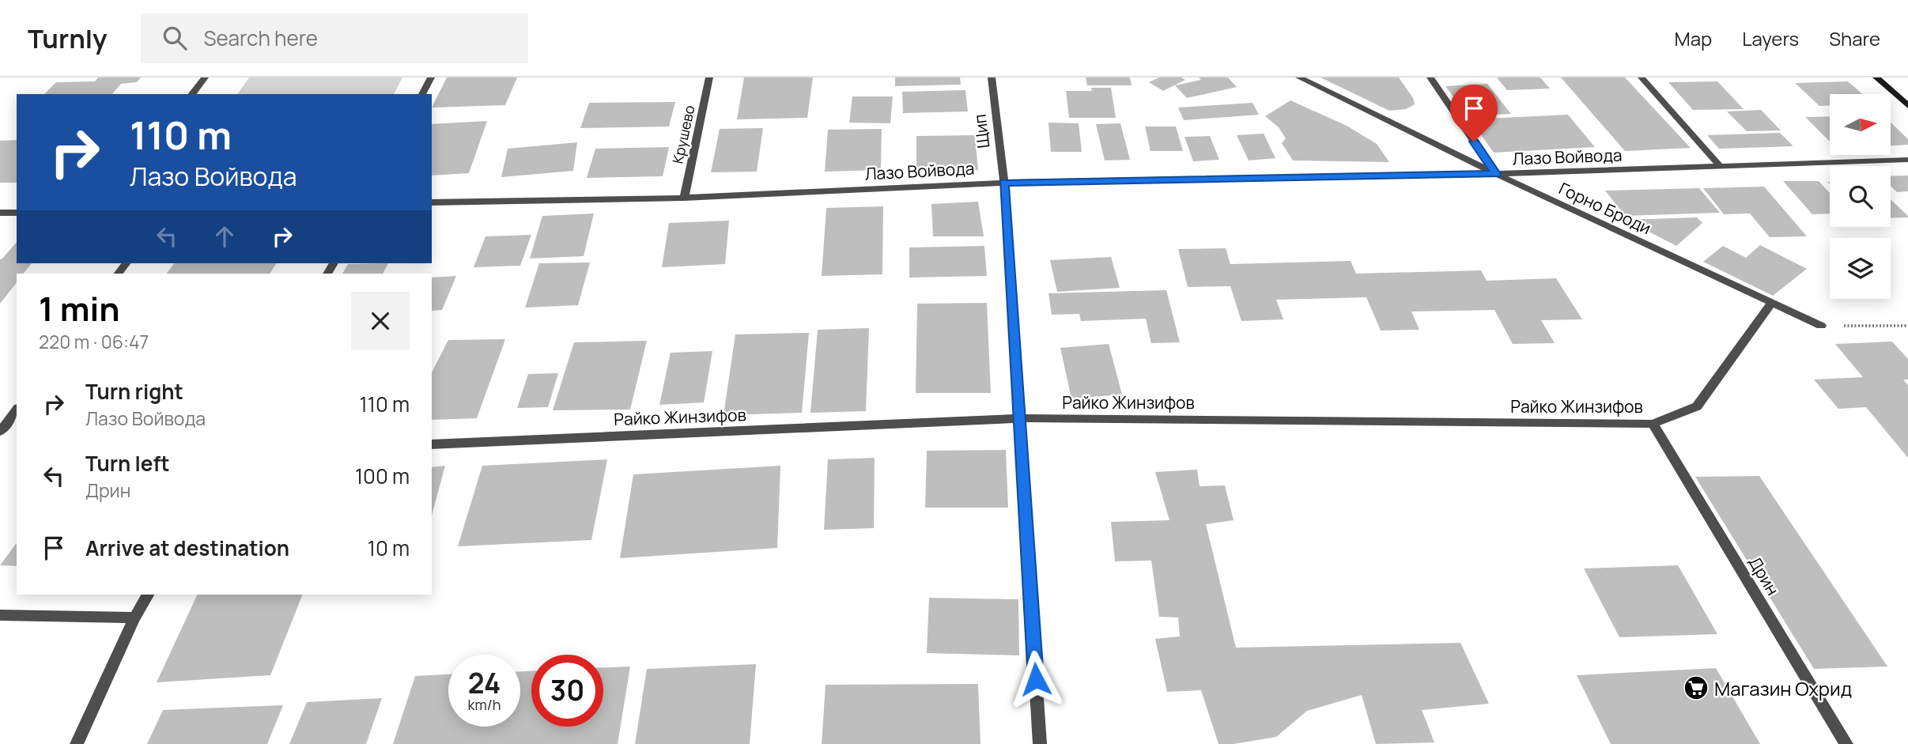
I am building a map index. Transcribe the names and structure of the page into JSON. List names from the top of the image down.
{
  "streets": {
    "street": [
      "Щип",
      "Крушево",
      "Лазо Войвода",
      "Горно Броди",
      "Райко Жинзифов",
      "Дрин"
    ]
  },
  "crossings": [
    ["Щип", "Лазо Войвода"],
    ["Щип", "Райко Жинзифов"],
    ["Крушево", "Лазо Войвода"],
    ["Лазо Войвода", "Горно Броди"],
    ["Горно Броди", "Райко Жинзифов"],
    ["Райко Жинзифов", "Дрин"]
  ],
  "places": {
    "supermarket": ["Магазин Охрид"]
  },
  "north": "right",
  "page": {
    "header": "Turnly",
    "search": "Search here",
    "nav": ["Map", "Layers", "Share"],
    "turn": ["110 m", "Лазо Войвода"],
    "heading": ["1 min", "220 m · 06:47"],
    "list": [
      {
        "name": "Turn right",
        "note": "Лазо Войвода",
        "value": "110 m"
      },
      {
        "name": "Turn left",
        "note": "Дрин",
        "value": "100 m"
      },
      {
        "name": "Arrive at destination",
        "value": "10 m"
      }
    ],
    "speed": "24 km/h",
    "limit": "30"
  }
}
